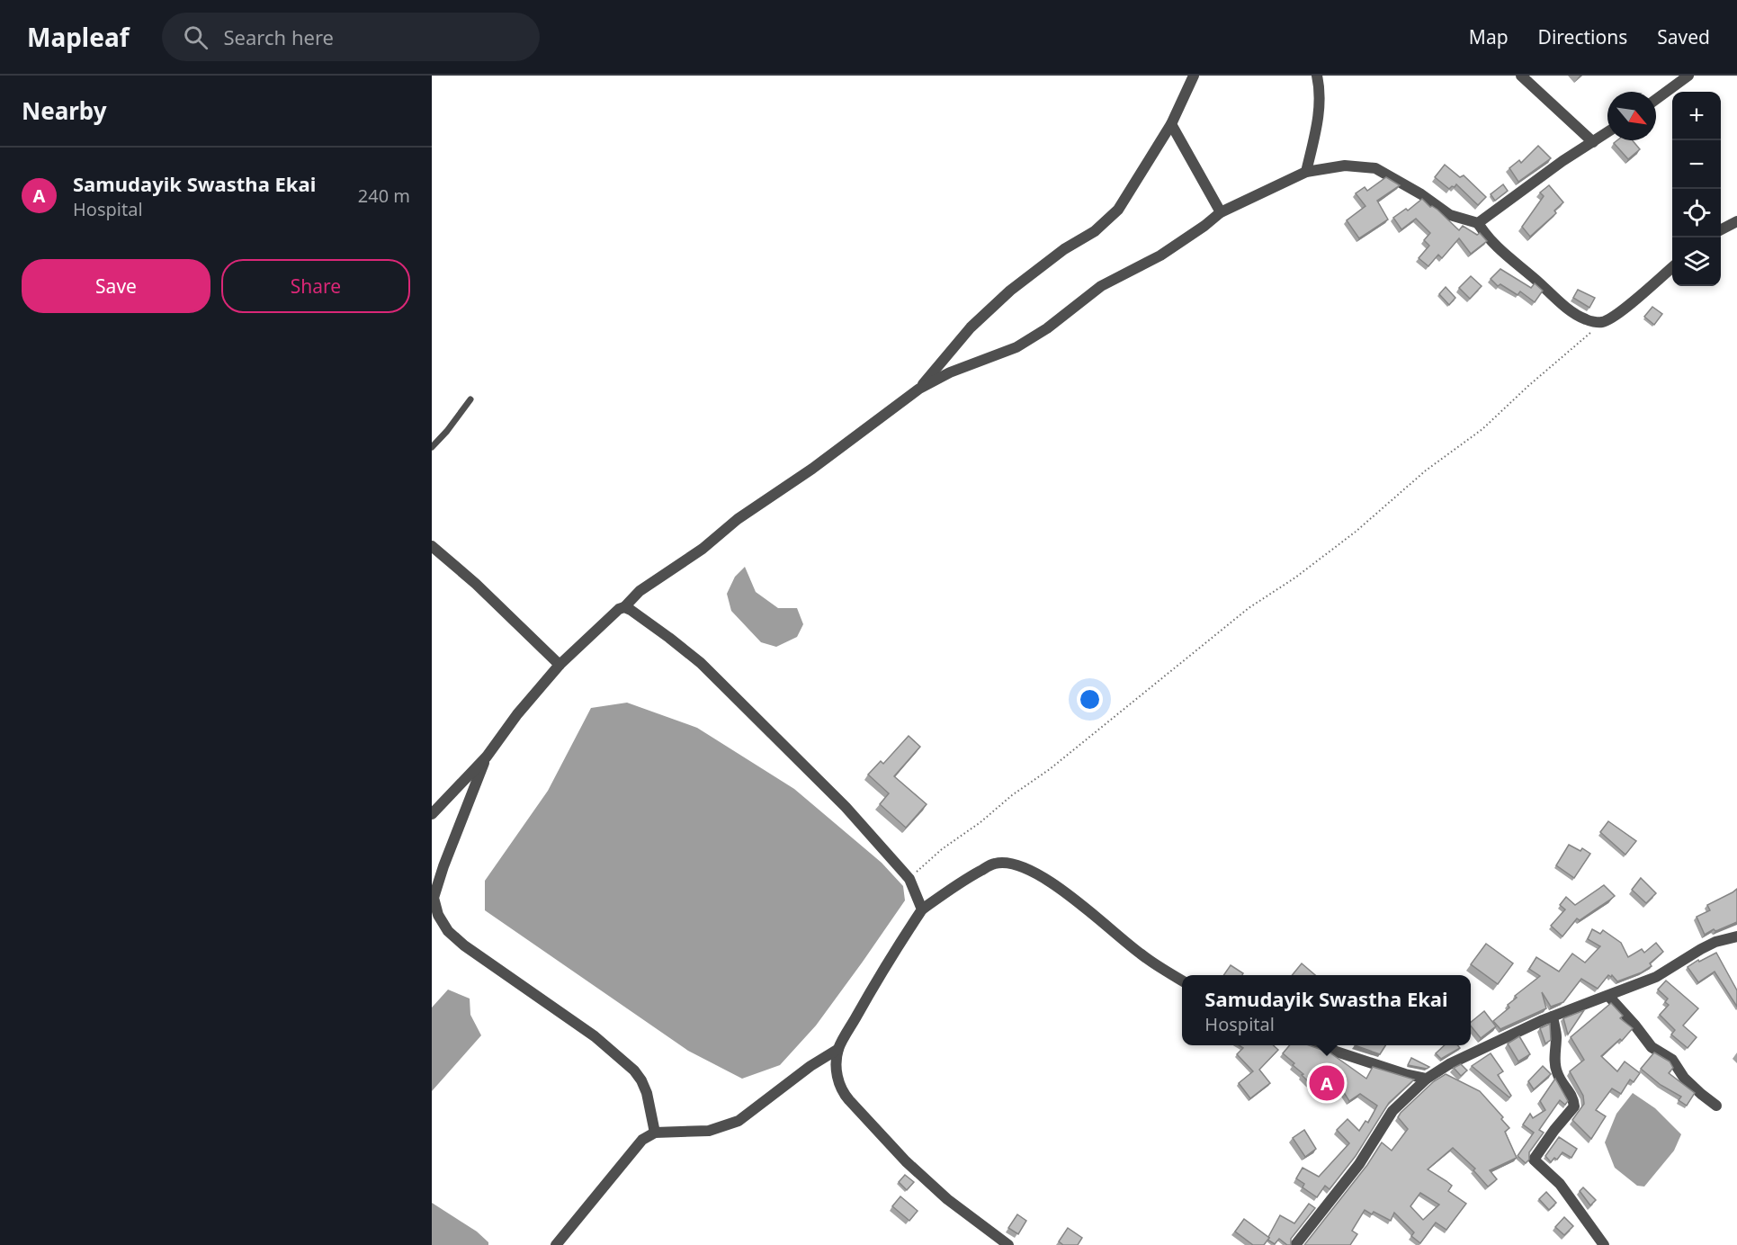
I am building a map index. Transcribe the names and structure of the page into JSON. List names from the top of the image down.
{
  "north": "bottom right",
  "page": {
    "header": "Mapleaf",
    "search": "Search here",
    "nav": ["Map", "Directions", "Saved"],
    "heading": "Nearby",
    "map_buttons": ["+", "−"],
    "list": [
      {
        "mark": "A",
        "name": "Samudayik Swastha Ekai",
        "note": "Hospital",
        "value": "240 m"
      }
    ],
    "buttons": ["Save", "Share"],
    "popup": ["Samudayik Swastha Ekai", "Hospital"],
    "pins": "A"
  }
}
